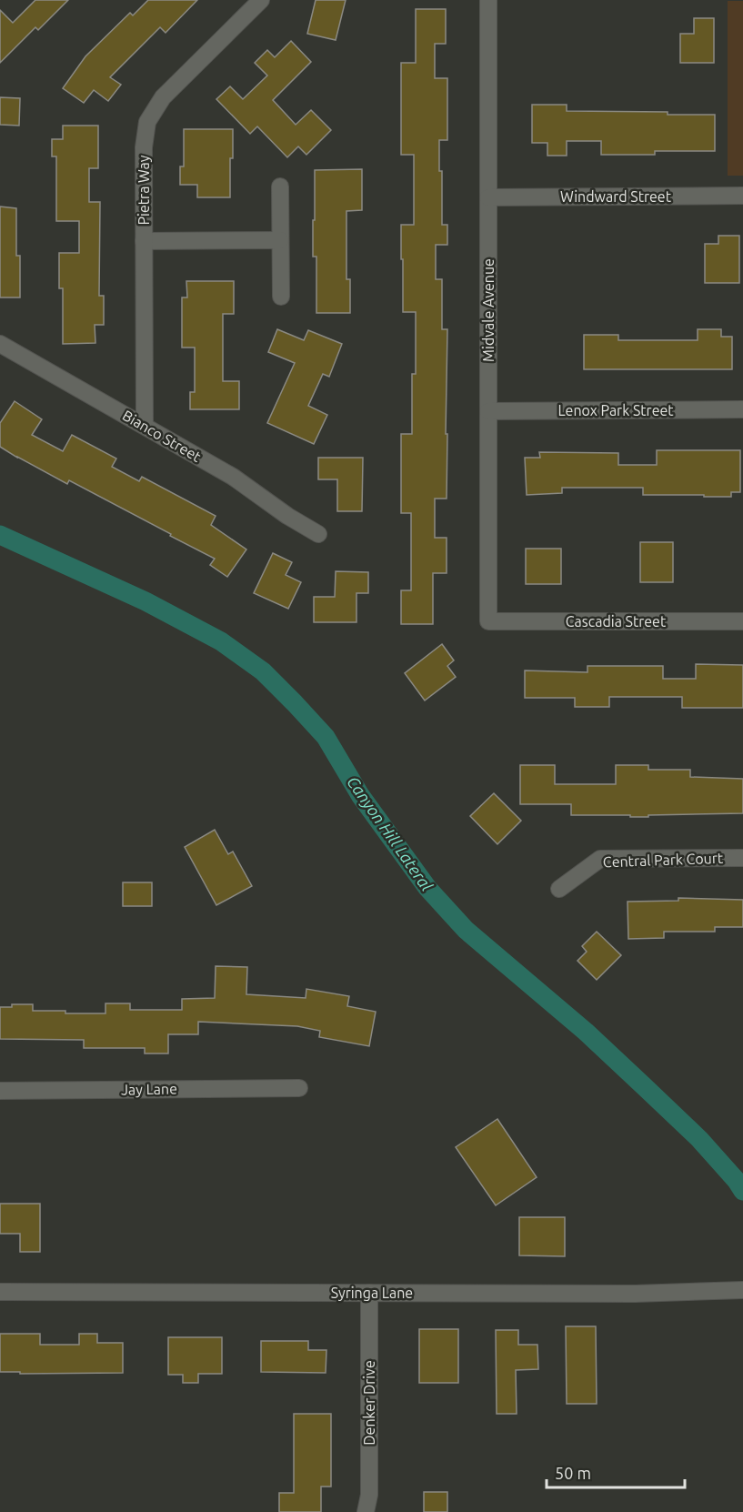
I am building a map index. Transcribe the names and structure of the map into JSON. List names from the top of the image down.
{
  "streets": {
    "street": [
      "Pietra Way",
      "Windward Street",
      "Midvale Avenue",
      "Lenox Park Street",
      "Bianco Street",
      "Cascadia Street",
      "Central Park Court",
      "Jay Lane",
      "Syringa Lane",
      "Denker Drive"
    ]
  },
  "crossings": [
    ["Pietra Way", "Bianco Street"],
    ["Windward Street", "Midvale Avenue"],
    ["Midvale Avenue", "Lenox Park Street"],
    ["Midvale Avenue", "Cascadia Street"],
    ["Syringa Lane", "Denker Drive"]
  ],
  "water": ["Canyon Hill Lateral"],
  "scale_bar": "50 m"
}
